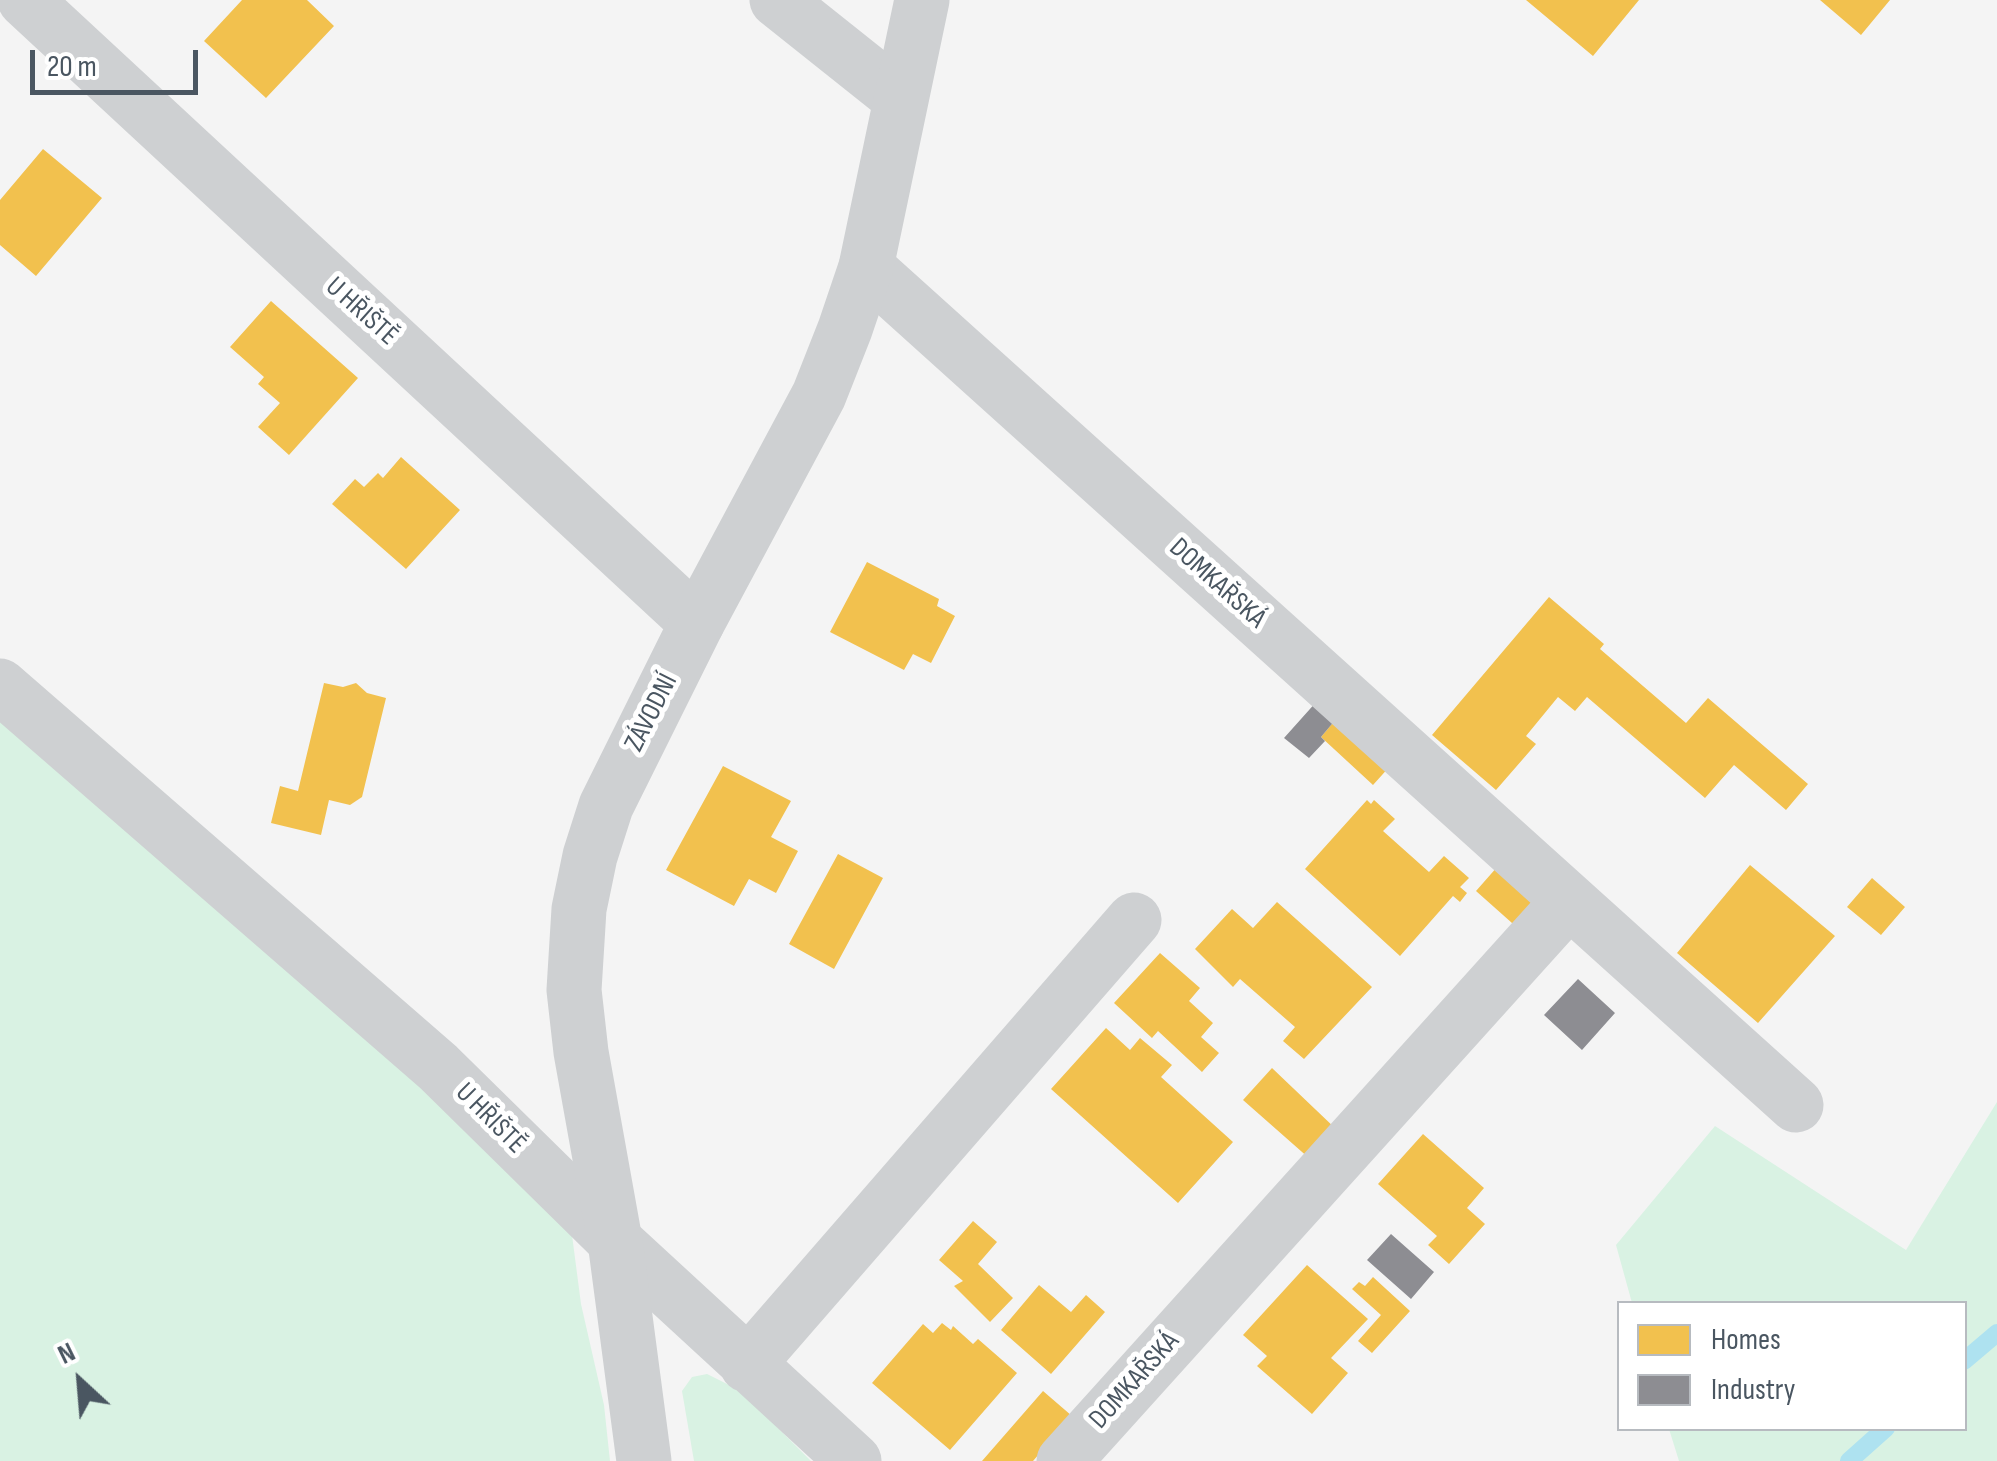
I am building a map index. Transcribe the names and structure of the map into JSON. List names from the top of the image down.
{
  "streets": {
    "street": ["U HŘIŠTĚ", "DOMKAŘSKÁ", "ZÁVODNÍ"]
  },
  "crossings": [
    ["U HŘIŠTĚ", "ZÁVODNÍ"],
    ["DOMKAŘSKÁ", "ZÁVODNÍ"]
  ],
  "legend": ["Homes", "Industry"],
  "scale_bar": "20 m",
  "north": "top left"
}
